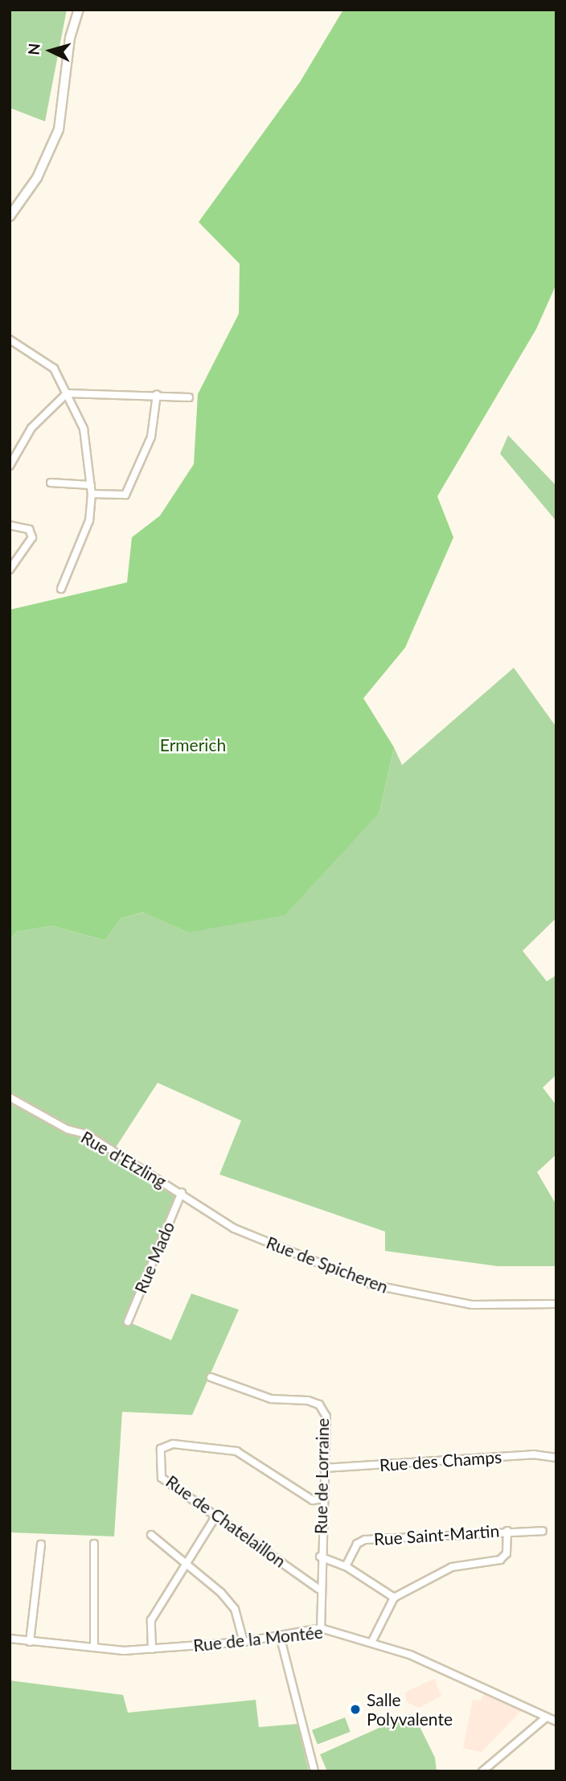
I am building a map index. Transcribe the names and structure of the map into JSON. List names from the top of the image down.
{
  "streets": {
    "street": [
      "Rue d'Etzling",
      "Rue Mado",
      "Rue de Spicheren",
      "Rue des Champs",
      "Rue de Lorraine",
      "Rue de Chatelaillon",
      "Rue Saint-Martin",
      "Rue de la Montée"
    ]
  },
  "crossings": [
    ["Rue d'Etzling", "Rue Mado"],
    ["Rue d'Etzling", "Rue de Spicheren"],
    ["Rue des Champs", "Rue de Lorraine"],
    ["Rue de Lorraine", "Rue de Chatelaillon"],
    ["Rue de Lorraine", "Rue de la Montée"]
  ],
  "parks": ["Ermerich"],
  "places": ["Salle Polyvalente"],
  "north": "left"
}
